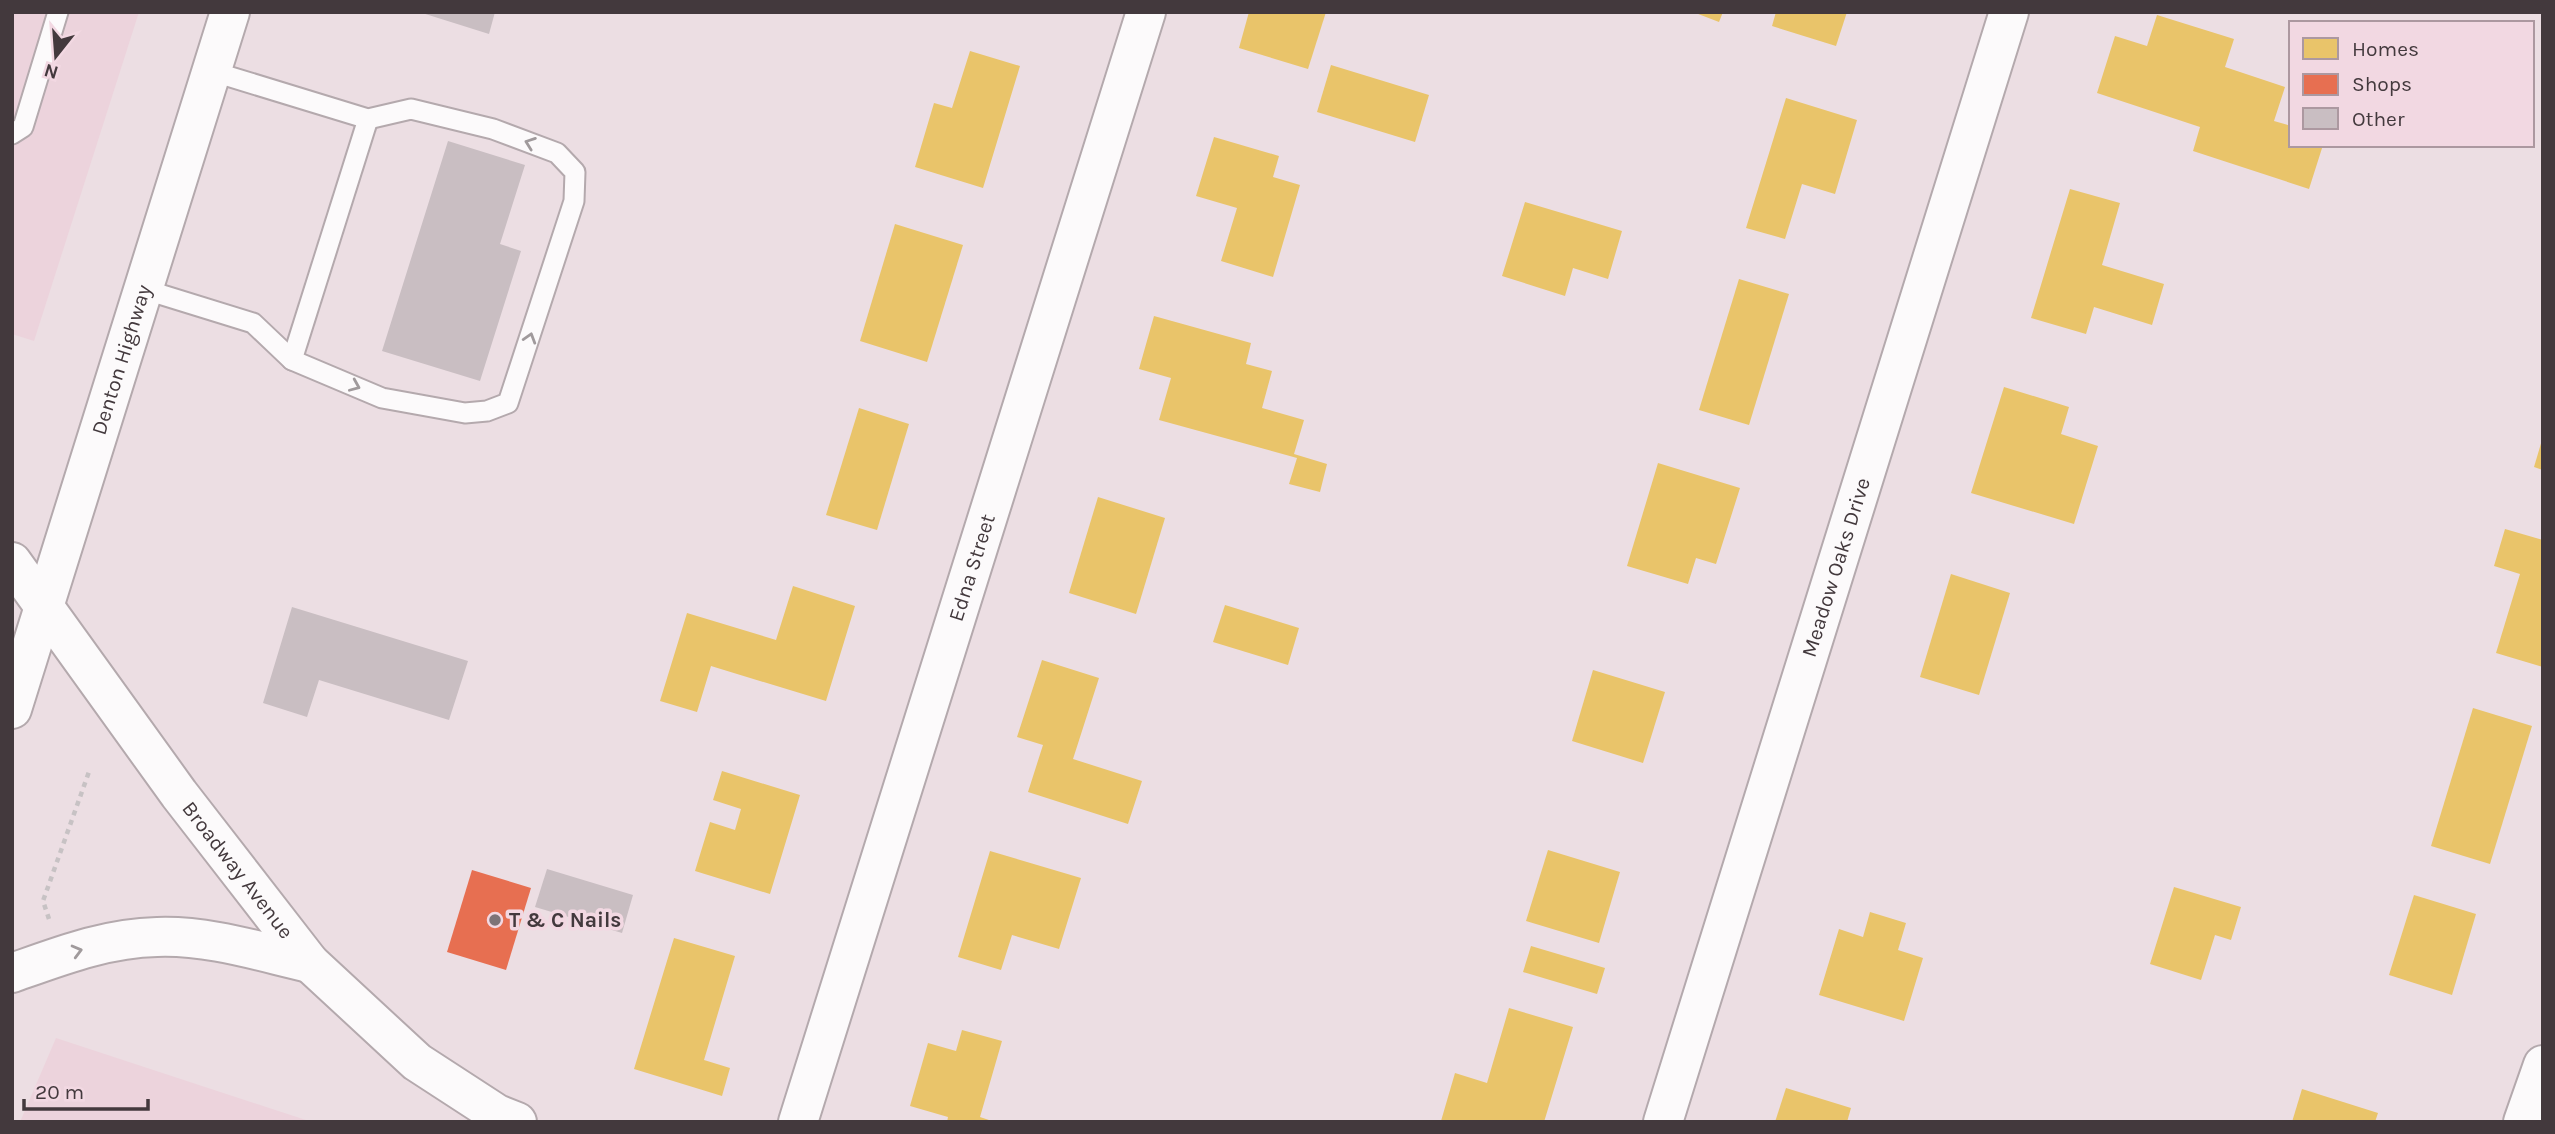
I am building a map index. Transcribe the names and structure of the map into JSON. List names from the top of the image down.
{
  "streets": {
    "street": [
      "Denton Highway",
      "Edna Street",
      "Meadow Oaks Drive",
      "Broadway Avenue"
    ]
  },
  "crossings": [
    ["Denton Highway", "Broadway Avenue"]
  ],
  "places": ["T & C Nails"],
  "legend": ["Homes", "Shops", "Other"],
  "scale_bar": "20 m",
  "north": "bottom"
}
